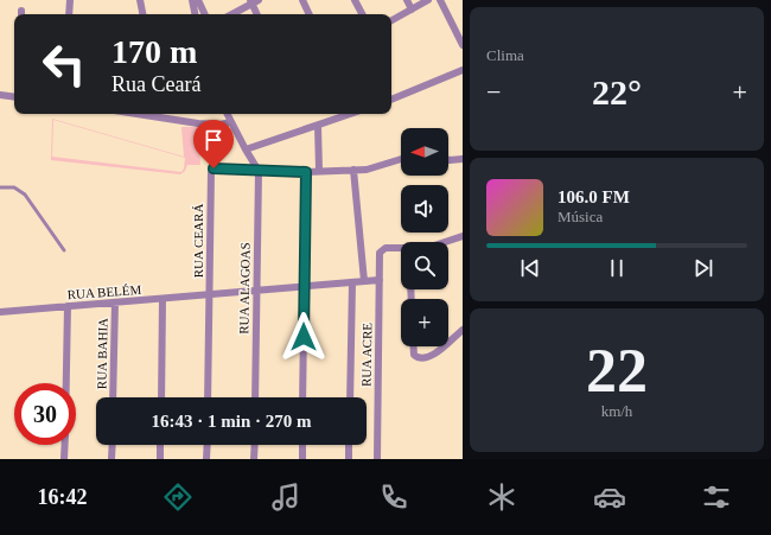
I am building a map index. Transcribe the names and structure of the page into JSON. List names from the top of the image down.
{
  "streets": {
    "street": [
      "RUA CEARÁ",
      "RUA ALAGOAS",
      "RUA BELÉM",
      "RUA BAHIA",
      "RUA ACRE"
    ]
  },
  "crossings": [
    ["RUA CEARÁ", "RUA ALAGOAS"],
    ["RUA CEARÁ", "RUA BELÉM"],
    ["RUA ALAGOAS", "RUA BELÉM"],
    ["RUA BELÉM", "RUA BAHIA"],
    ["RUA BELÉM", "RUA ACRE"]
  ],
  "north": "left",
  "page": {
    "tile": [
      "Clima",
      ["22", "km/h"]
    ],
    "turn": ["170 m", "Rua Ceará"],
    "heat": ["−", "22°", "+"],
    "map_buttons": "+",
    "song": ["106.0 FM", "Música"],
    "limit": "30",
    "trip": "16:43 · 1 min · 270 m",
    "tabs": "16:42"
  }
}
